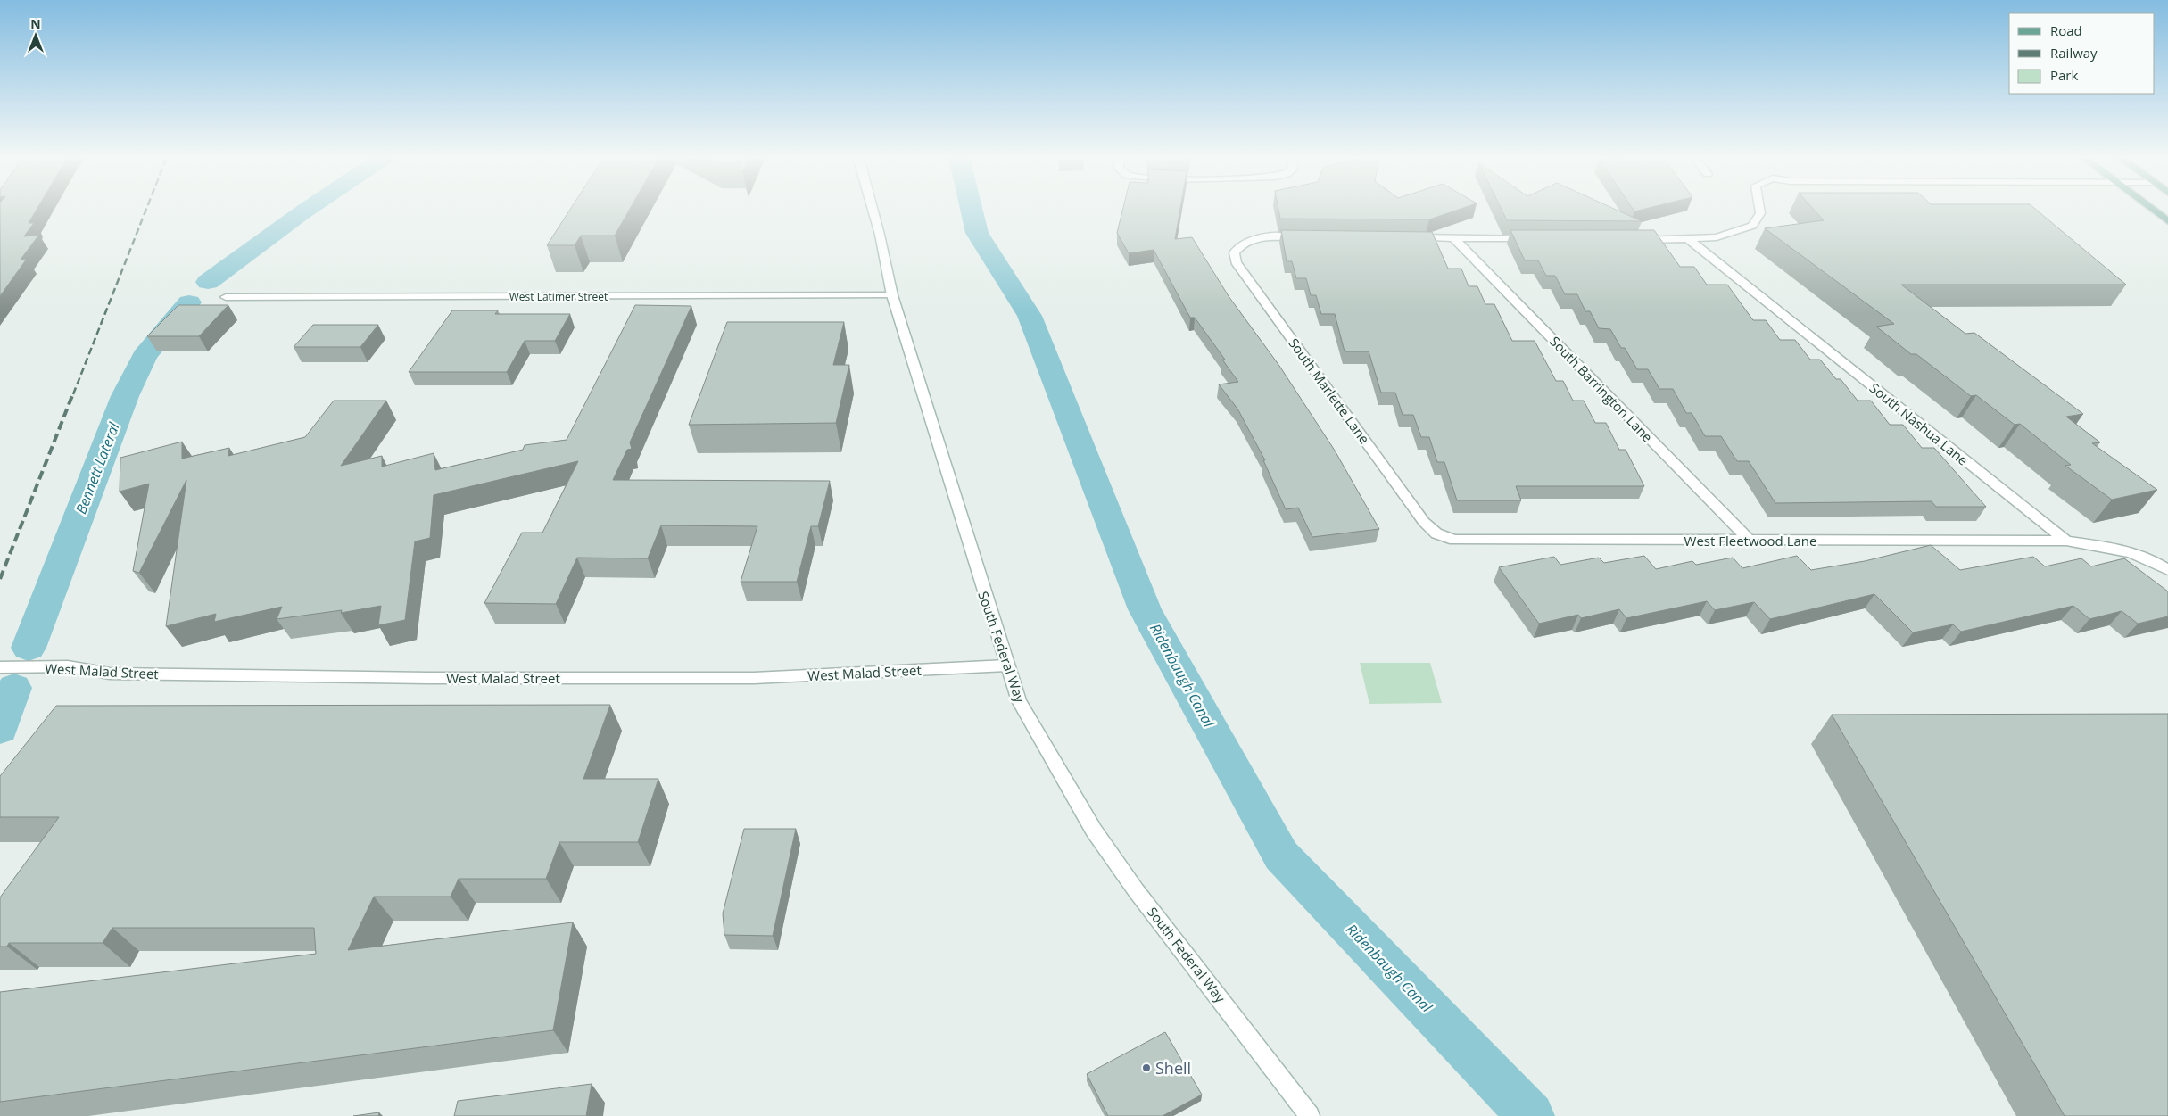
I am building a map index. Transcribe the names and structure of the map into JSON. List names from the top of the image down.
{
  "streets": {
    "street": [
      "West Latimer Street",
      "South Barrington Lane",
      "South Marlette Lane",
      "South Nashua Lane",
      "West Fleetwood Lane",
      "South Federal Way",
      "West Malad Street"
    ]
  },
  "crossings": [
    ["West Latimer Street", "South Federal Way"],
    ["South Barrington Lane", "West Fleetwood Lane"],
    ["South Marlette Lane", "West Fleetwood Lane"],
    ["South Nashua Lane", "West Fleetwood Lane"],
    ["South Federal Way", "West Malad Street"]
  ],
  "water": ["Bennett Lateral", "Ridenbaugh Canal"],
  "places": ["Shell"],
  "legend": ["Road", "Railway", "Park"],
  "north": "top"
}
